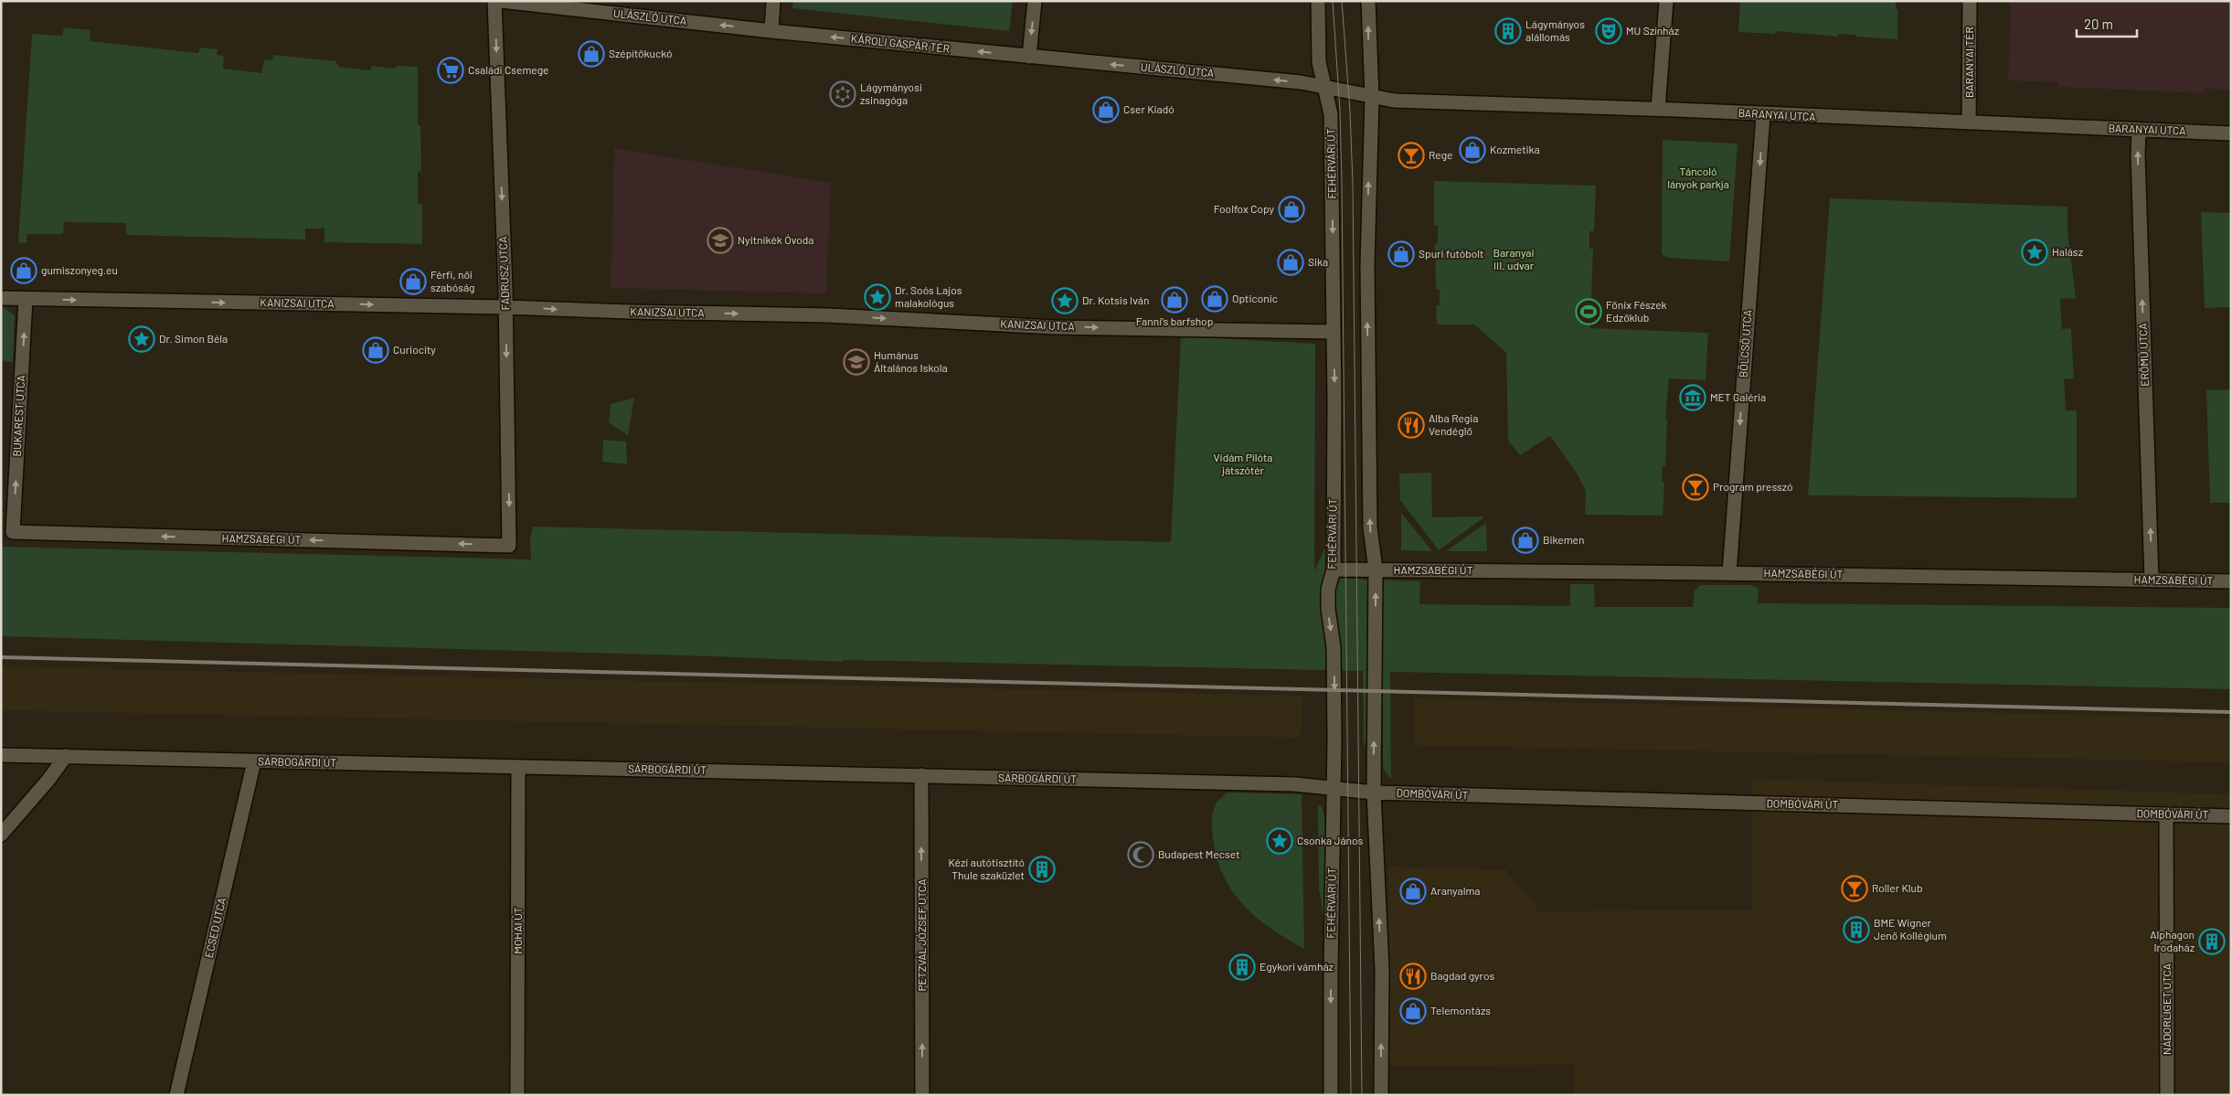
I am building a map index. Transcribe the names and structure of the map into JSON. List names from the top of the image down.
{
  "streets": {
    "street": [
      "ULÁSZLÓ UTCA",
      "KÁROLI GÁSPÁR TÉR",
      "BARANYAI TÉR",
      "BARANYAI UTCA",
      "FEHÉRVÁRI ÚT",
      "FADRUSZ UTCA",
      "KANIZSAI UTCA",
      "BÖLCSŐ UTCA",
      "ERŐMŰ UTCA",
      "BUKAREST UTCA",
      "HAMZSABÉGI ÚT",
      "SÁRBOGÁRDI ÚT",
      "DOMBÓVÁRI ÚT",
      "ECSED UTCA",
      "MOHAI ÚT",
      "PETZVÁL JÓZSEF UTCA",
      "NÁDORLIGET UTCA"
    ]
  },
  "crossings": [
    ["ULÁSZLÓ UTCA", "KÁROLI GÁSPÁR TÉR"],
    ["ULÁSZLÓ UTCA", "BARANYAI UTCA"],
    ["ULÁSZLÓ UTCA", "FEHÉRVÁRI ÚT"],
    ["BARANYAI TÉR", "BARANYAI UTCA"],
    ["BARANYAI UTCA", "FEHÉRVÁRI ÚT"],
    ["BARANYAI UTCA", "BÖLCSŐ UTCA"],
    ["BARANYAI UTCA", "ERŐMŰ UTCA"],
    ["FEHÉRVÁRI ÚT", "KANIZSAI UTCA"],
    ["FEHÉRVÁRI ÚT", "HAMZSABÉGI ÚT"],
    ["FEHÉRVÁRI ÚT", "SÁRBOGÁRDI ÚT"],
    ["FADRUSZ UTCA", "KANIZSAI UTCA"],
    ["FADRUSZ UTCA", "HAMZSABÉGI ÚT"],
    ["KANIZSAI UTCA", "BUKAREST UTCA"],
    ["BÖLCSŐ UTCA", "HAMZSABÉGI ÚT"],
    ["ERŐMŰ UTCA", "HAMZSABÉGI ÚT"],
    ["BUKAREST UTCA", "HAMZSABÉGI ÚT"],
    ["SÁRBOGÁRDI ÚT", "DOMBÓVÁRI ÚT"],
    ["SÁRBOGÁRDI ÚT", "ECSED UTCA"],
    ["SÁRBOGÁRDI ÚT", "MOHAI ÚT"],
    ["SÁRBOGÁRDI ÚT", "PETZVÁL JÓZSEF UTCA"],
    ["DOMBÓVÁRI ÚT", "NÁDORLIGET UTCA"]
  ],
  "one_way": [
    "ULÁSZLÓ UTCA",
    "KÁROLI GÁSPÁR TÉR",
    "FADRUSZ UTCA",
    "KANIZSAI UTCA",
    "BÖLCSŐ UTCA",
    "ERŐMŰ UTCA",
    "BUKAREST UTCA",
    "HAMZSABÉGI ÚT",
    "PETZVÁL JÓZSEF UTCA"
  ],
  "parks": ["Táncoló lányok parkja", "Baranyai III. udvar", "Vidám Pilóta játszótér"],
  "places": {
    "building": [
      "Lágymányos alállomás",
      "Kézi autótisztító Thule szaküzlet",
      "BME Wigner Jenő Kollégium",
      "Alphagon Irodaház",
      "Egykori vámház"
    ],
    "theatre": ["MU Színház"],
    "shop": [
      "Szépítőkuckó",
      "Cser Kiadó",
      "Kozmetika",
      "Foolfox Copy",
      "Spuri futóbolt",
      "Sika",
      "gumiszonyeg.eu",
      "Férfi, női szabóság",
      "Opticonic",
      "Fanni's barfshop",
      "Curiocity",
      "Bikemen",
      "Aranyalma",
      "Telemontázs"
    ],
    "supermarket": ["Családi Csemege"],
    "synagogue": ["Lágymányosi zsinagóga"],
    "bar": ["Rege", "Program presszó", "Roller Klub"],
    "school or university": ["Nyitnikék Óvoda", "Humánus Általános Iskola"],
    "place": [
      "Halász",
      "Dr. Soós Lajos malakológus",
      "Dr. Kotsis Iván",
      "Dr. Simon Béla",
      "Csonka János"
    ],
    "sports": ["Főnix Fészek Edzőklub"],
    "museum": ["MET Galéria"],
    "restaurant": ["Alba Regia Vendéglő", "Bagdad gyros"],
    "mosque": ["Budapest Mecset"]
  },
  "scale_bar": "20 m"
}
